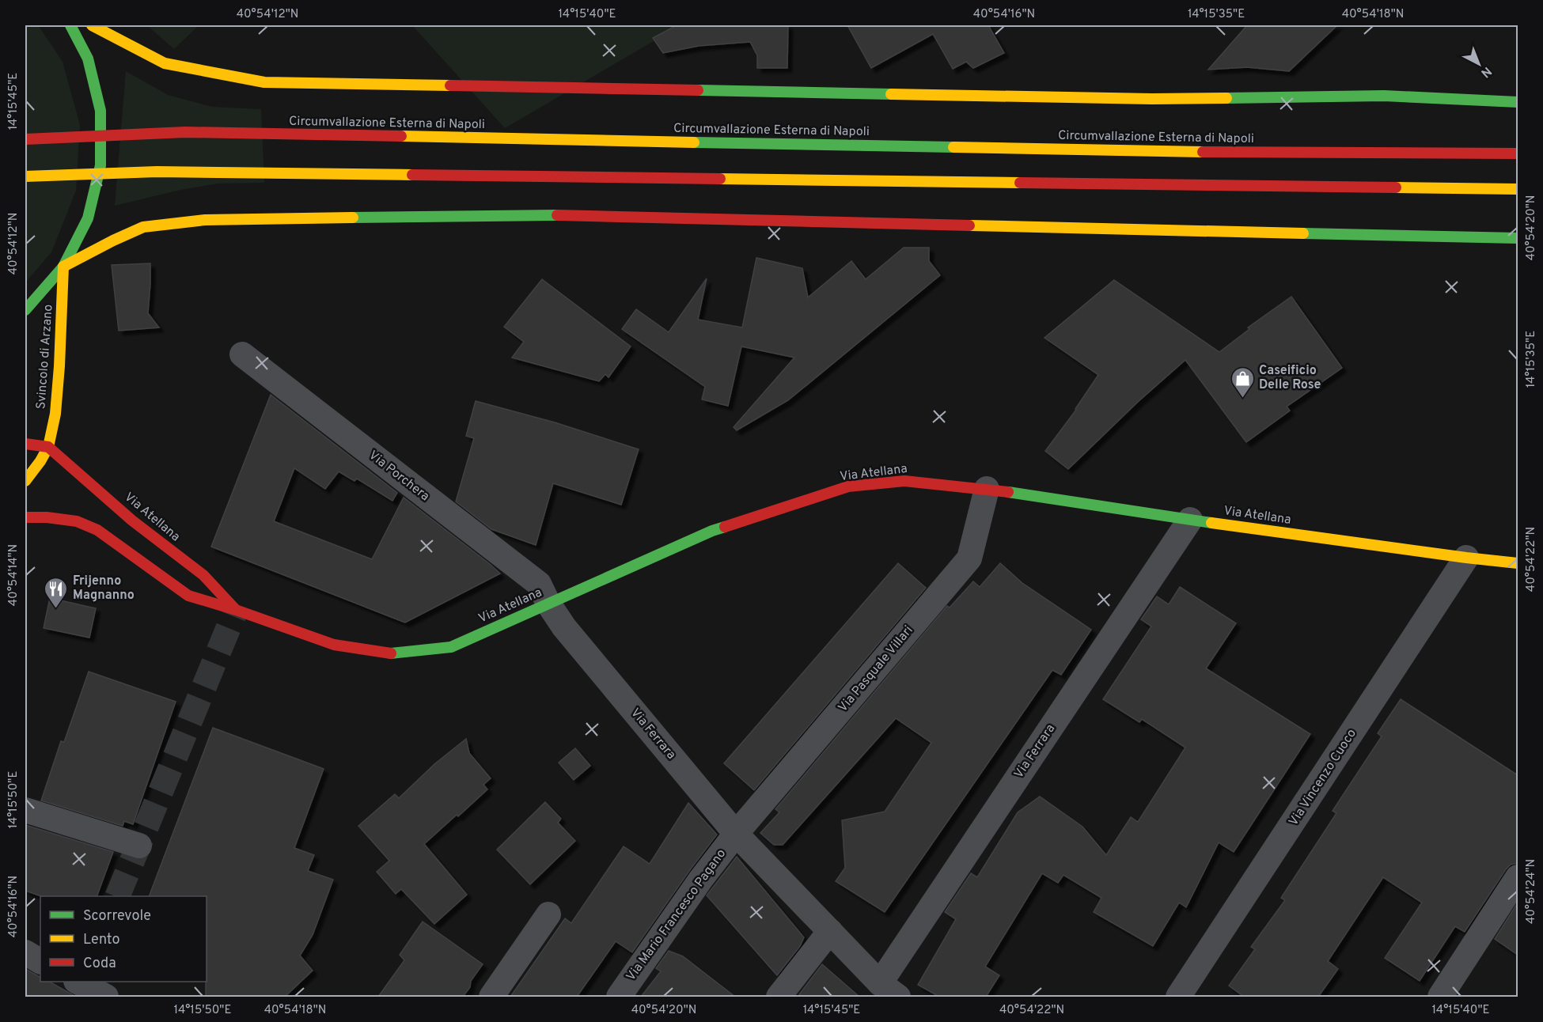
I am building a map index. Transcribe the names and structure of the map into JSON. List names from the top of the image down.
{
  "streets": {
    "main road": ["Circumvallazione Esterna di Napoli", "Svincolo di Arzano", "Via Atellana"],
    "street": [
      "Via Porchera",
      "Via Pasquale Villari",
      "Via Ferrara",
      "Via Vincenzo Cuoco",
      "Via Mario Francesco Pagano"
    ]
  },
  "crossings": [
    ["Svincolo di Arzano", "Via Atellana"],
    ["Via Atellana", "Via Porchera"],
    ["Via Atellana", "Via Pasquale Villari"],
    ["Via Atellana", "Via Ferrara"],
    ["Via Atellana", "Via Vincenzo Cuoco"],
    ["Via Porchera", "Via Ferrara"],
    ["Via Pasquale Villari", "Via Ferrara"],
    ["Via Pasquale Villari", "Via Mario Francesco Pagano"],
    ["Via Ferrara", "Via Mario Francesco Pagano"]
  ],
  "places": {
    "shop": ["Caseificio Delle Rose"],
    "restaurant": ["Frijenno Magnanno"]
  },
  "legend": ["Scorrevole", "Lento", "Coda"],
  "north": "bottom right",
  "coordinates": [
    "40°54'12\"N",
    "14°15'40\"E",
    "40°54'16\"N",
    "14°15'35\"E",
    "40°54'18\"N",
    "14°15'45\"E",
    "40°54'20\"N",
    "40°54'22\"N",
    "40°54'14\"N",
    "14°15'50\"E",
    "40°54'24\"N"
  ]
}
